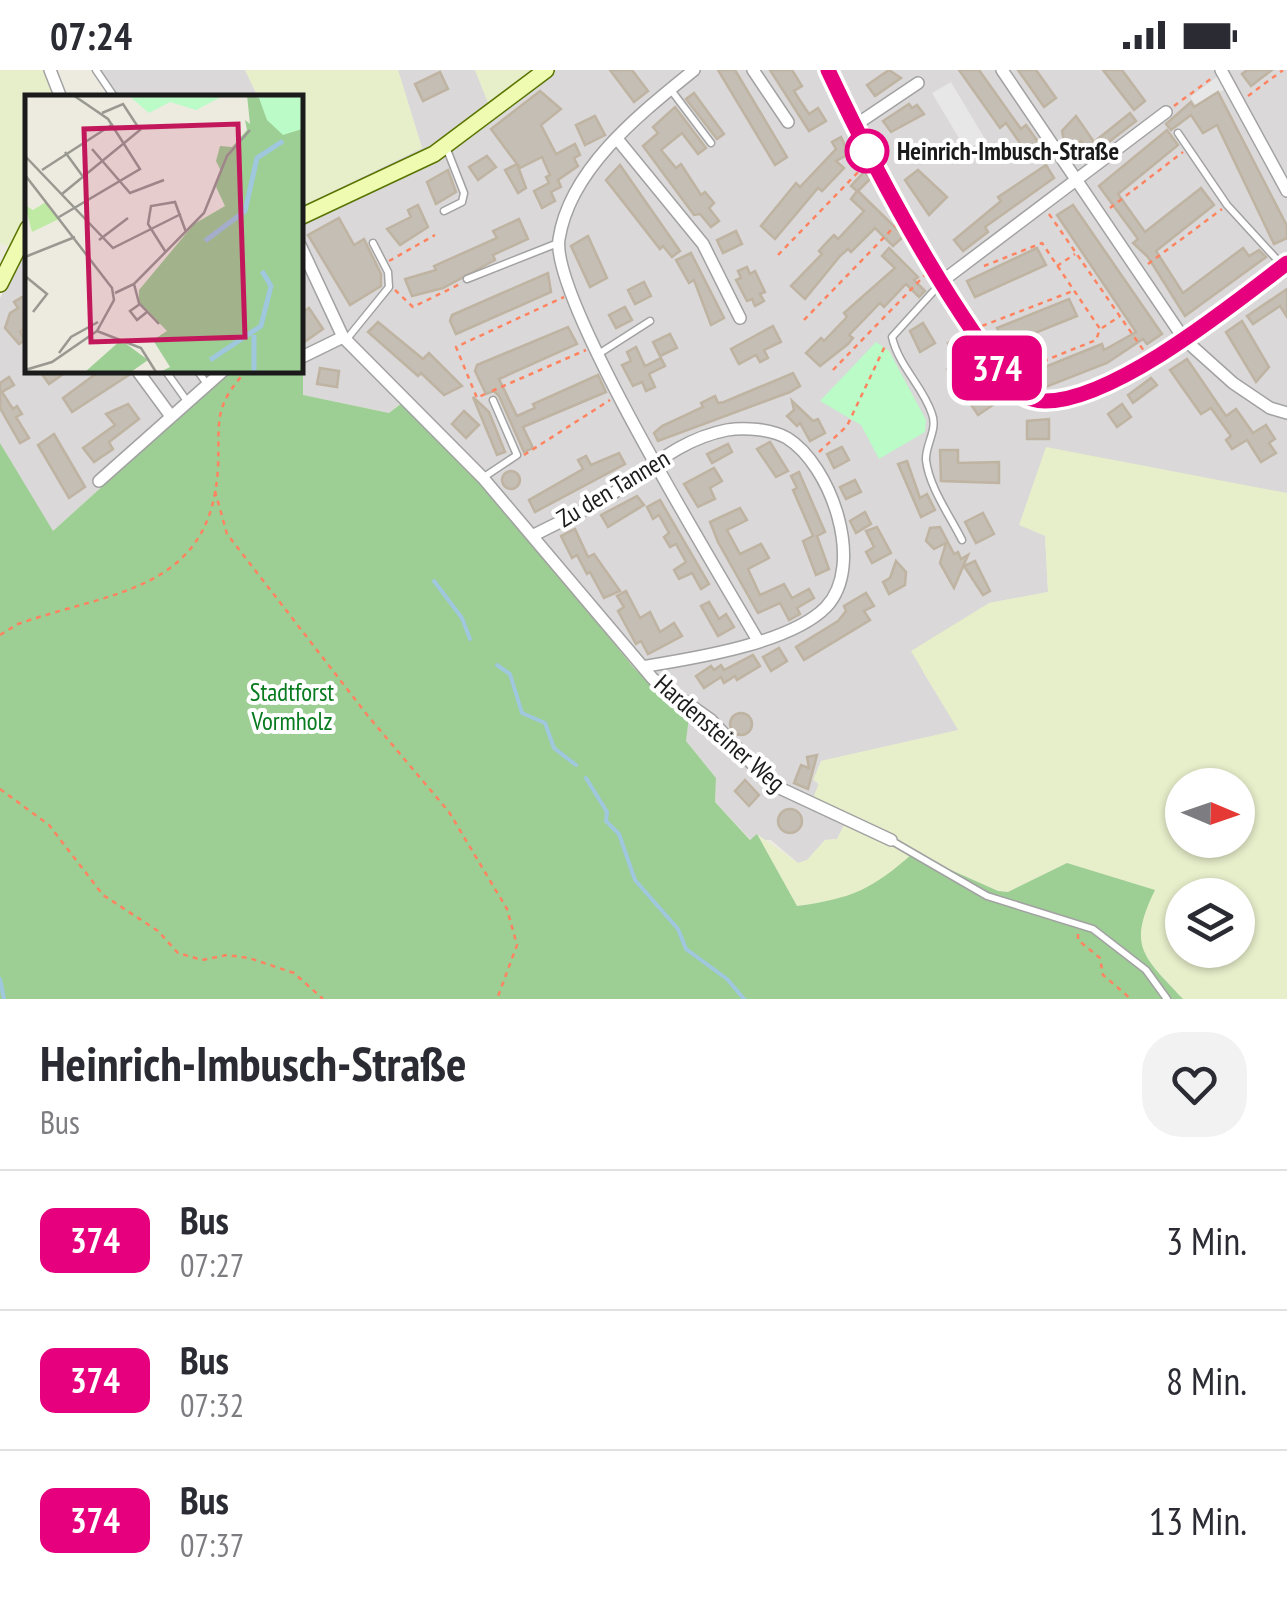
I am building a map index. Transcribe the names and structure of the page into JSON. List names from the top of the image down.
{
  "streets": {
    "street": ["Zu den Tannen", "Hardensteiner Weg"]
  },
  "crossings": [
    ["Zu den Tannen", "Hardensteiner Weg"]
  ],
  "parks": ["Stadtforst Vormholz"],
  "places": ["Heinrich-Imbusch-Straße"],
  "lines": ["bus line 374"],
  "north": "right",
  "page": {
    "status": "07:24",
    "on_map": "374",
    "heading": ["Heinrich-Imbusch-Straße", "Bus"],
    "list": [
      {
        "mark": "374",
        "name": "Bus",
        "note": "07:27",
        "value": "3 Min."
      },
      {
        "mark": "374",
        "name": "Bus",
        "note": "07:32",
        "value": "8 Min."
      },
      {
        "mark": "374",
        "name": "Bus",
        "note": "07:37",
        "value": "13 Min."
      }
    ]
  }
}
